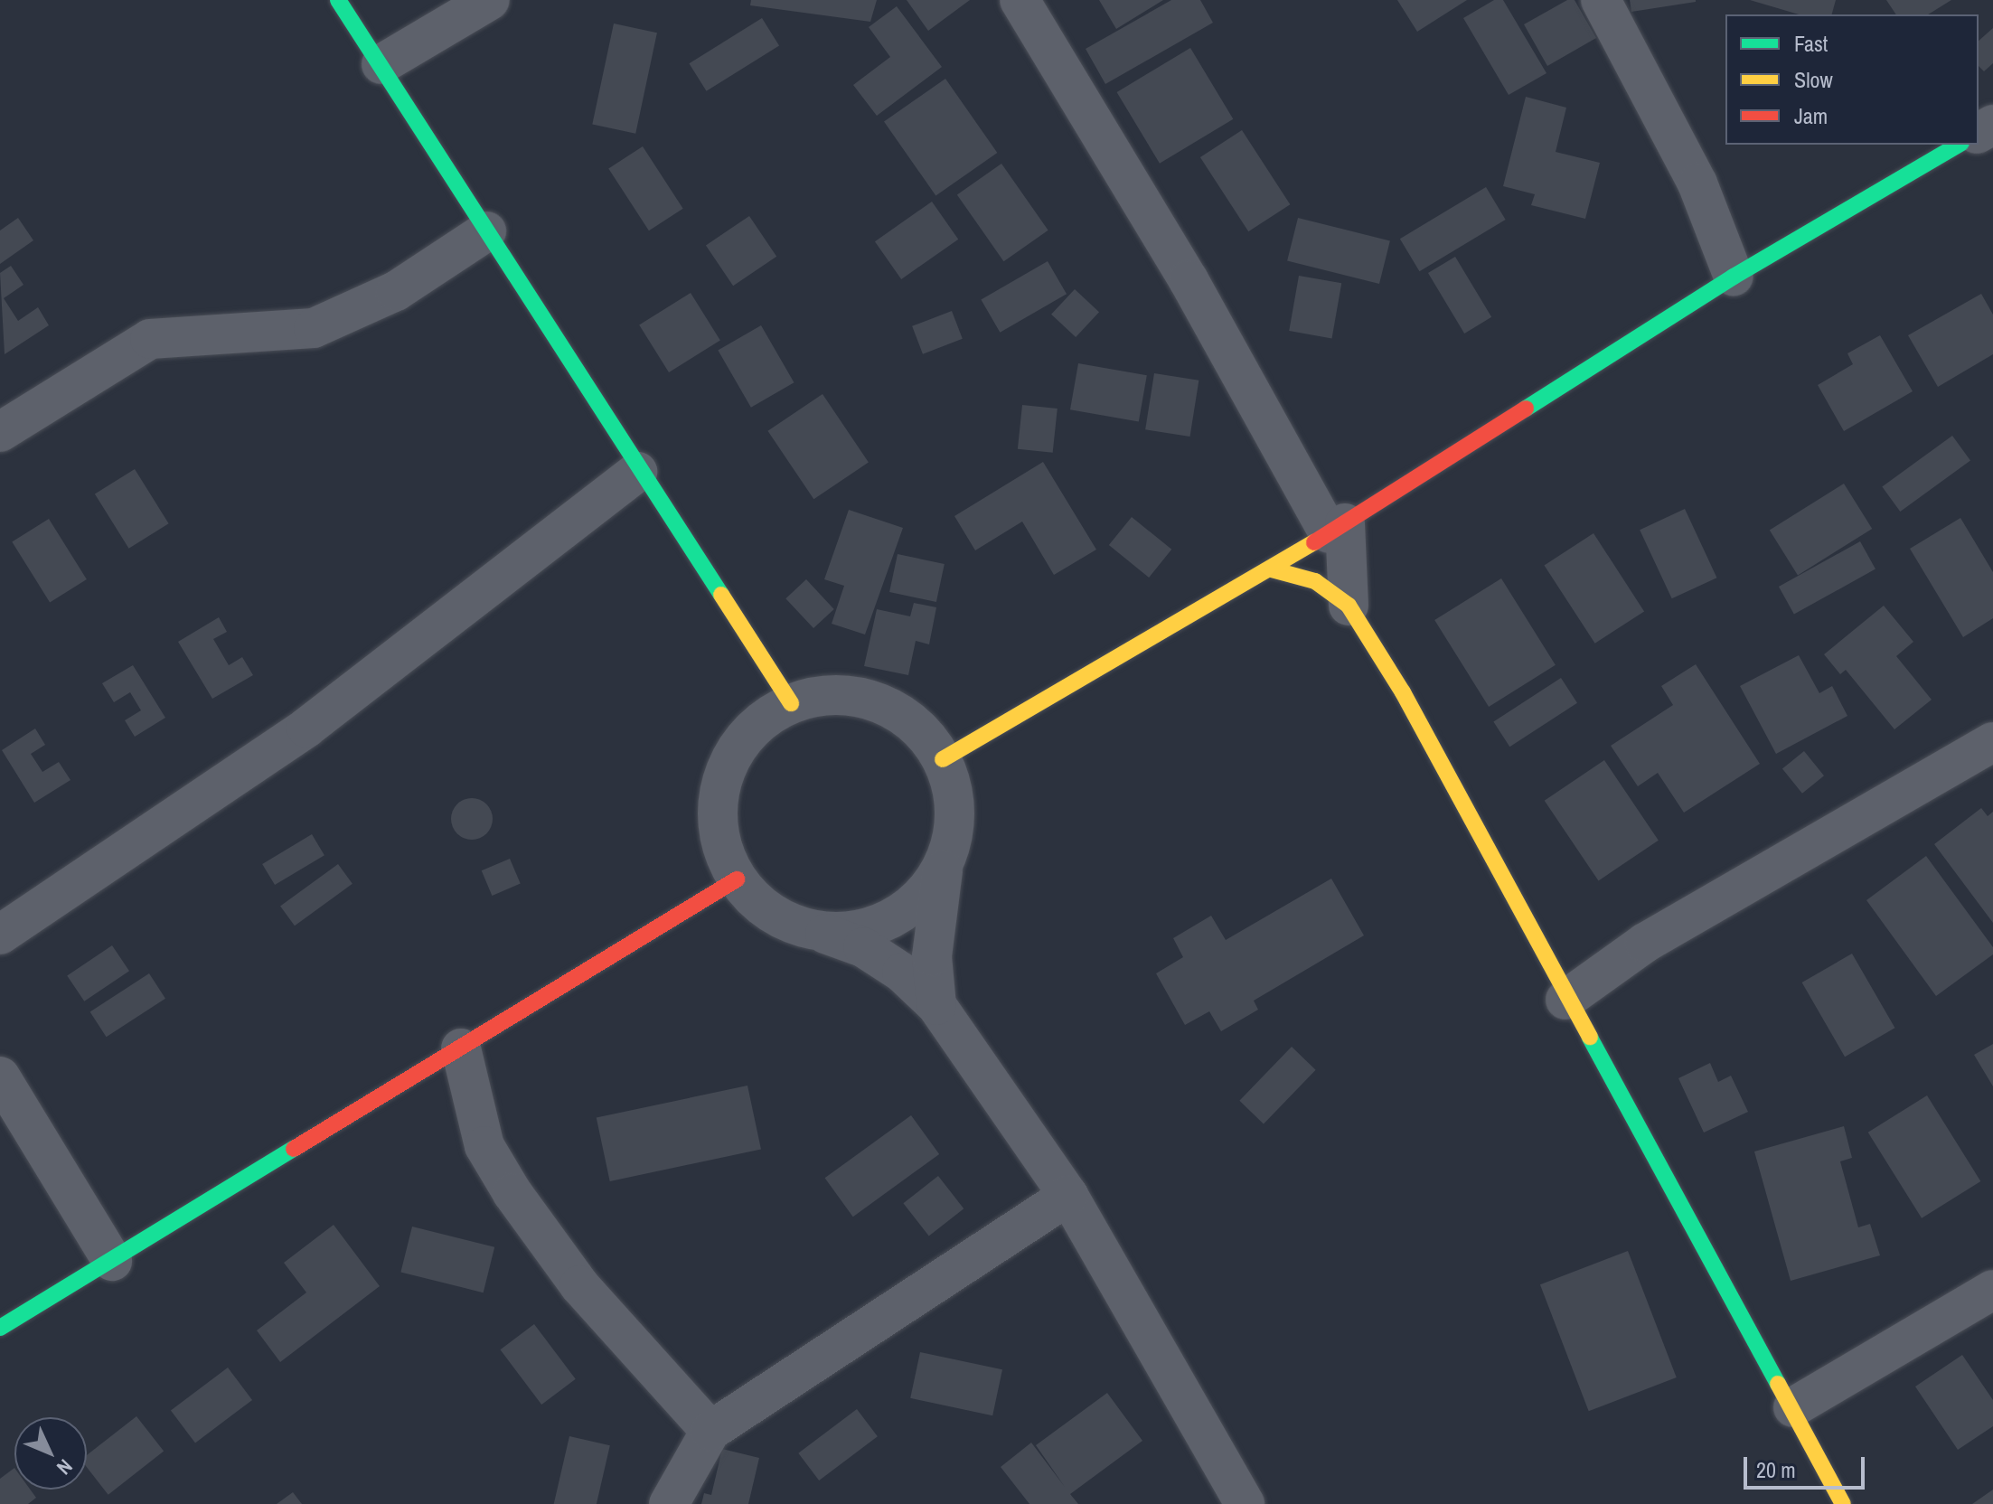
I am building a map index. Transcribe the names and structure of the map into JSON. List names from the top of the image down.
{
  "legend": ["Fast", "Slow", "Jam"],
  "scale_bar": "20 m",
  "north": "bottom right"
}
